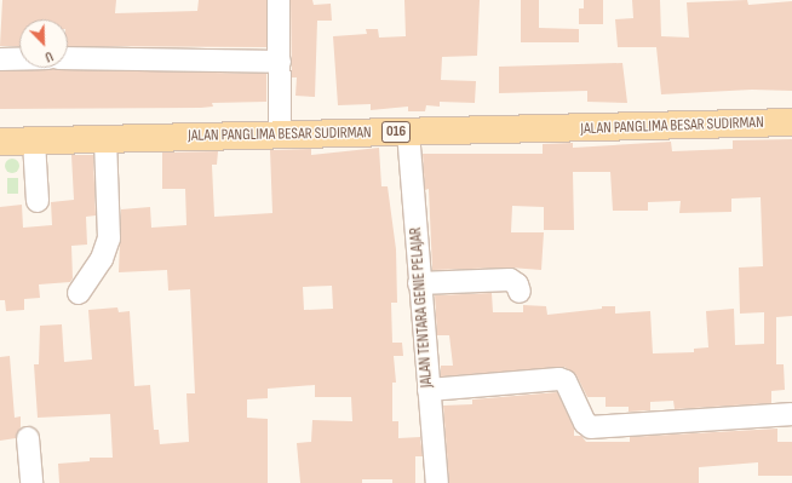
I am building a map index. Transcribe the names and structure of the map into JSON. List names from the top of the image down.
{
  "streets": {
    "main road": ["JALAN PANGLIMA BESAR SUDIRMAN", "016"],
    "street": ["JALAN TENTARA GENIE PELAJAR"]
  },
  "crossings": [
    ["JALAN PANGLIMA BESAR SUDIRMAN", "JALAN TENTARA GENIE PELAJAR"]
  ],
  "north": "bottom right"
}
